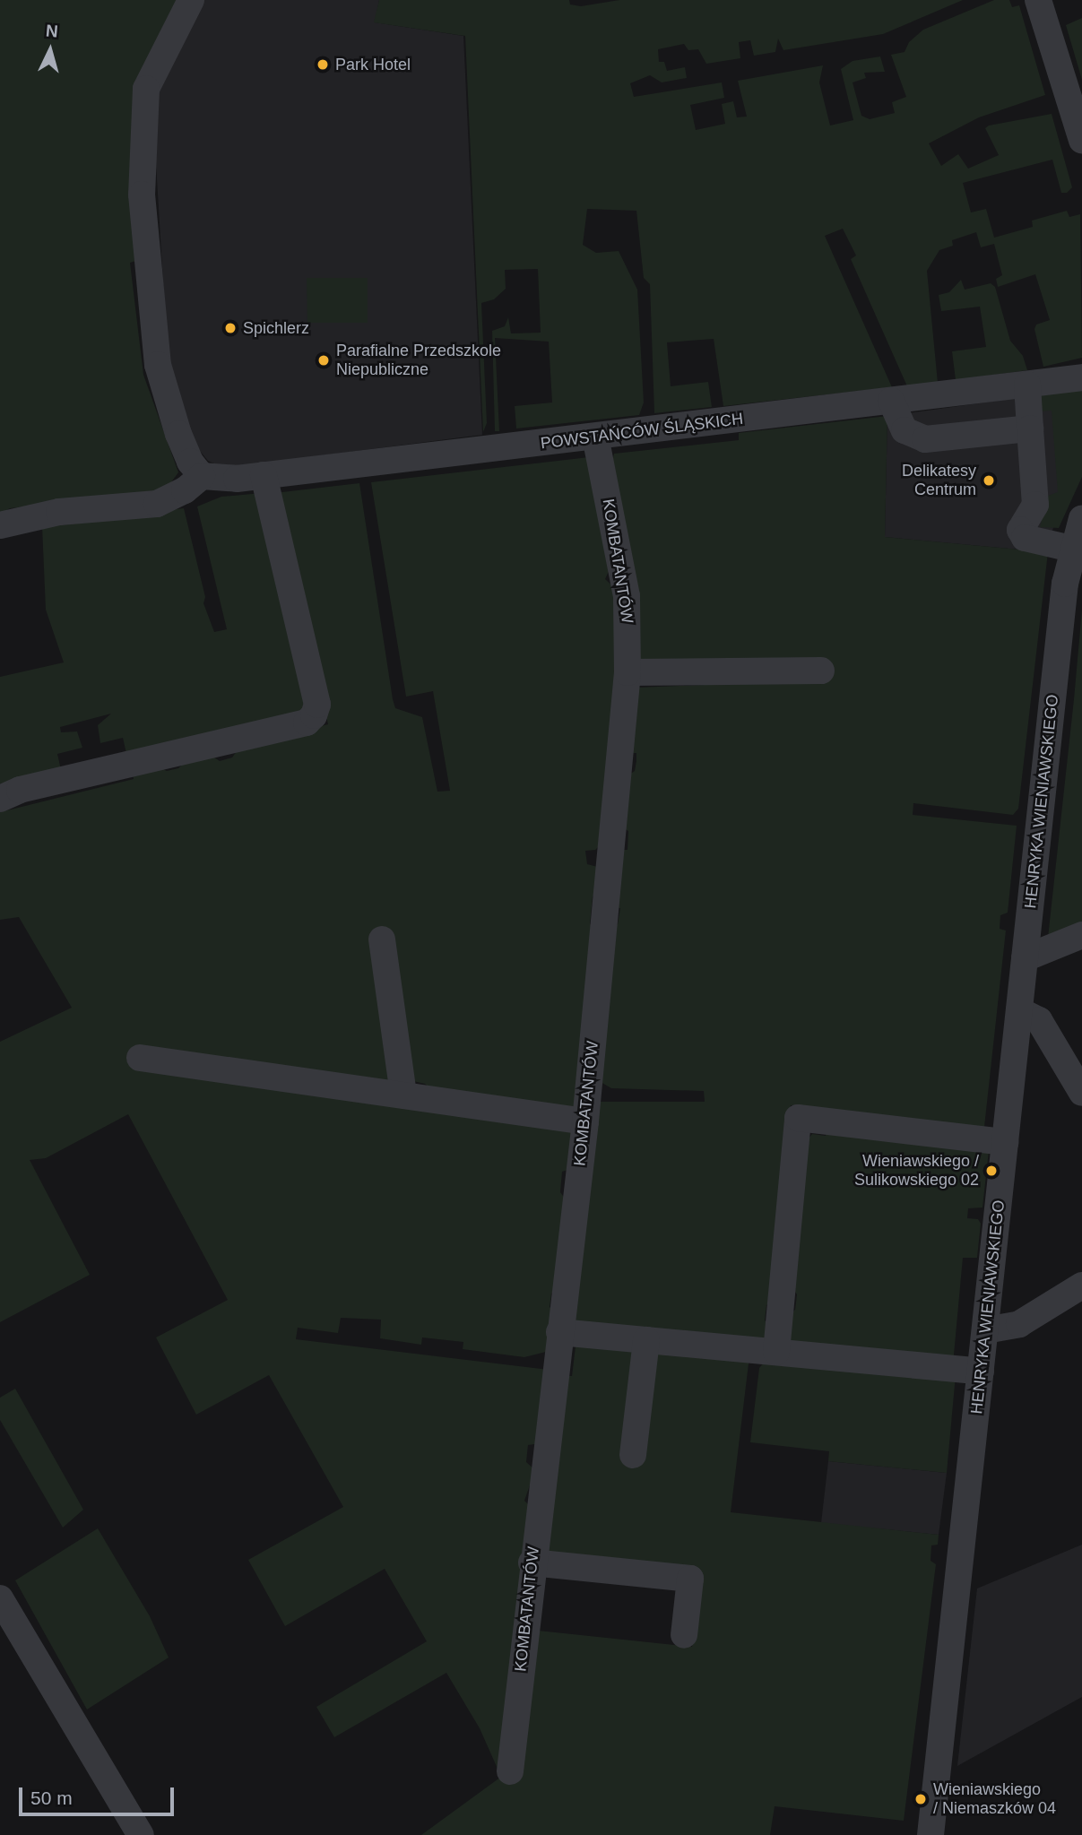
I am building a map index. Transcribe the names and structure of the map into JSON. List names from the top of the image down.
{
  "streets": {
    "street": ["POWSTAŃCÓW ŚLĄSKICH", "KOMBATANTÓW", "HENRYKA WIENIAWSKIEGO"]
  },
  "crossings": [
    ["POWSTAŃCÓW ŚLĄSKICH", "KOMBATANTÓW"]
  ],
  "places": [
    "Park Hotel",
    "Spichlerz",
    "Parafialne Przedszkole Niepubliczne",
    "Delikatesy Centrum",
    "Wieniawskiego / Sulikowskiego 02",
    "Wieniawskiego / Niemaszków 04"
  ],
  "scale_bar": "50 m",
  "north": "top"
}
